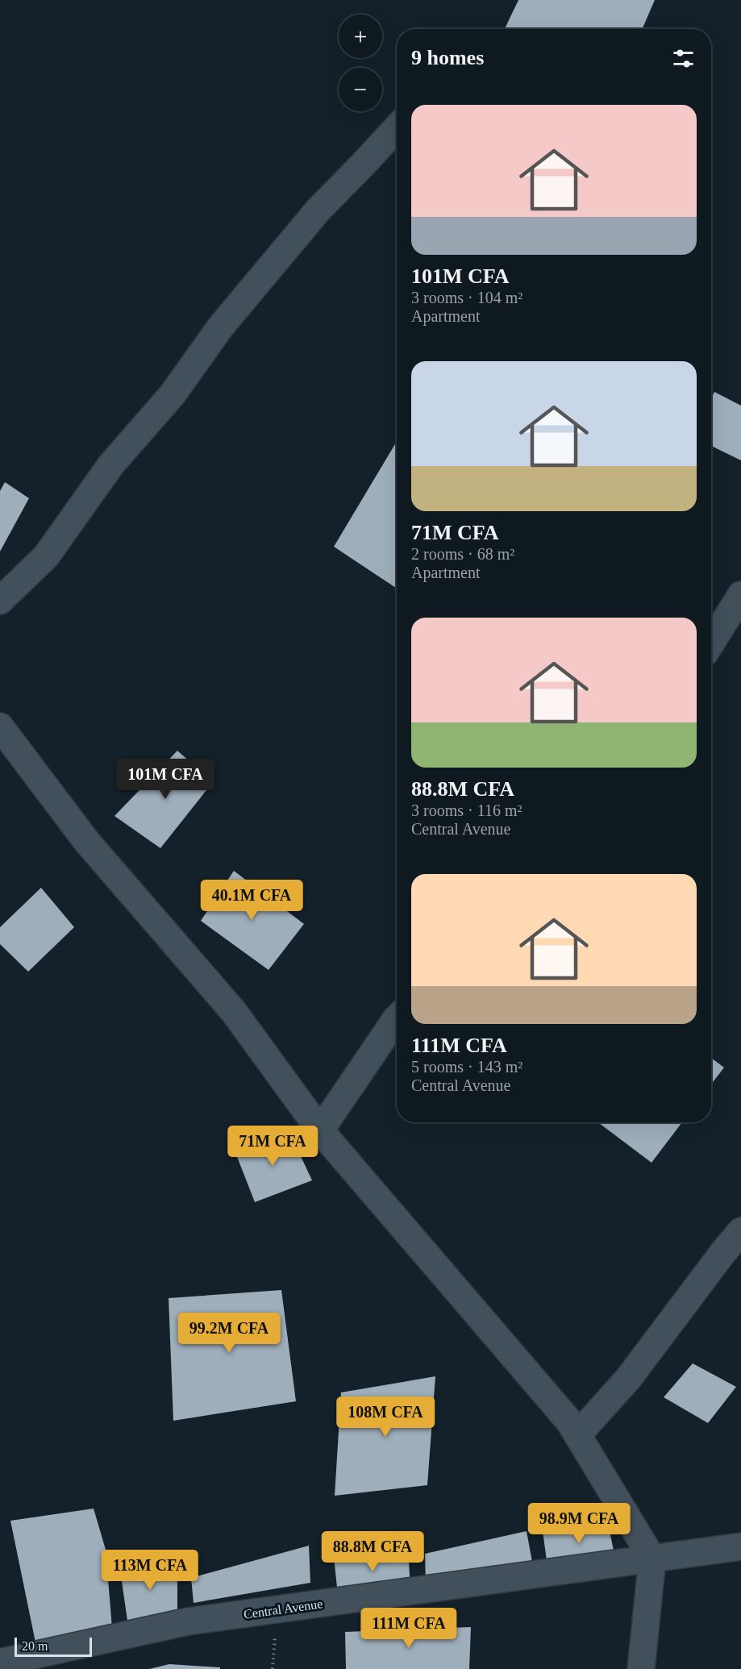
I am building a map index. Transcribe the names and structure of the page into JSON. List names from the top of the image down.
{
  "streets": {
    "street": ["Central Avenue"]
  },
  "scale_bar": "20 m",
  "page": {
    "map_buttons": ["+", "−"],
    "heading": "9 homes",
    "list": [
      {
        "name": "101M CFA",
        "note": "3 rooms · 104 m² · Apartment"
      },
      {
        "name": "71M CFA",
        "note": "2 rooms · 68 m² · Apartment"
      },
      {
        "name": "88.8M CFA",
        "note": "3 rooms · 116 m² · Central Avenue"
      },
      {
        "name": "111M CFA",
        "note": "5 rooms · 143 m² · Central Avenue"
      }
    ],
    "price": [
      "101M CFA",
      "40.1M CFA",
      "71M CFA",
      "99.2M CFA",
      "108M CFA",
      "98.9M CFA",
      "88.8M CFA",
      "113M CFA",
      "111M CFA"
    ],
    "scale": "20 m"
  }
}
